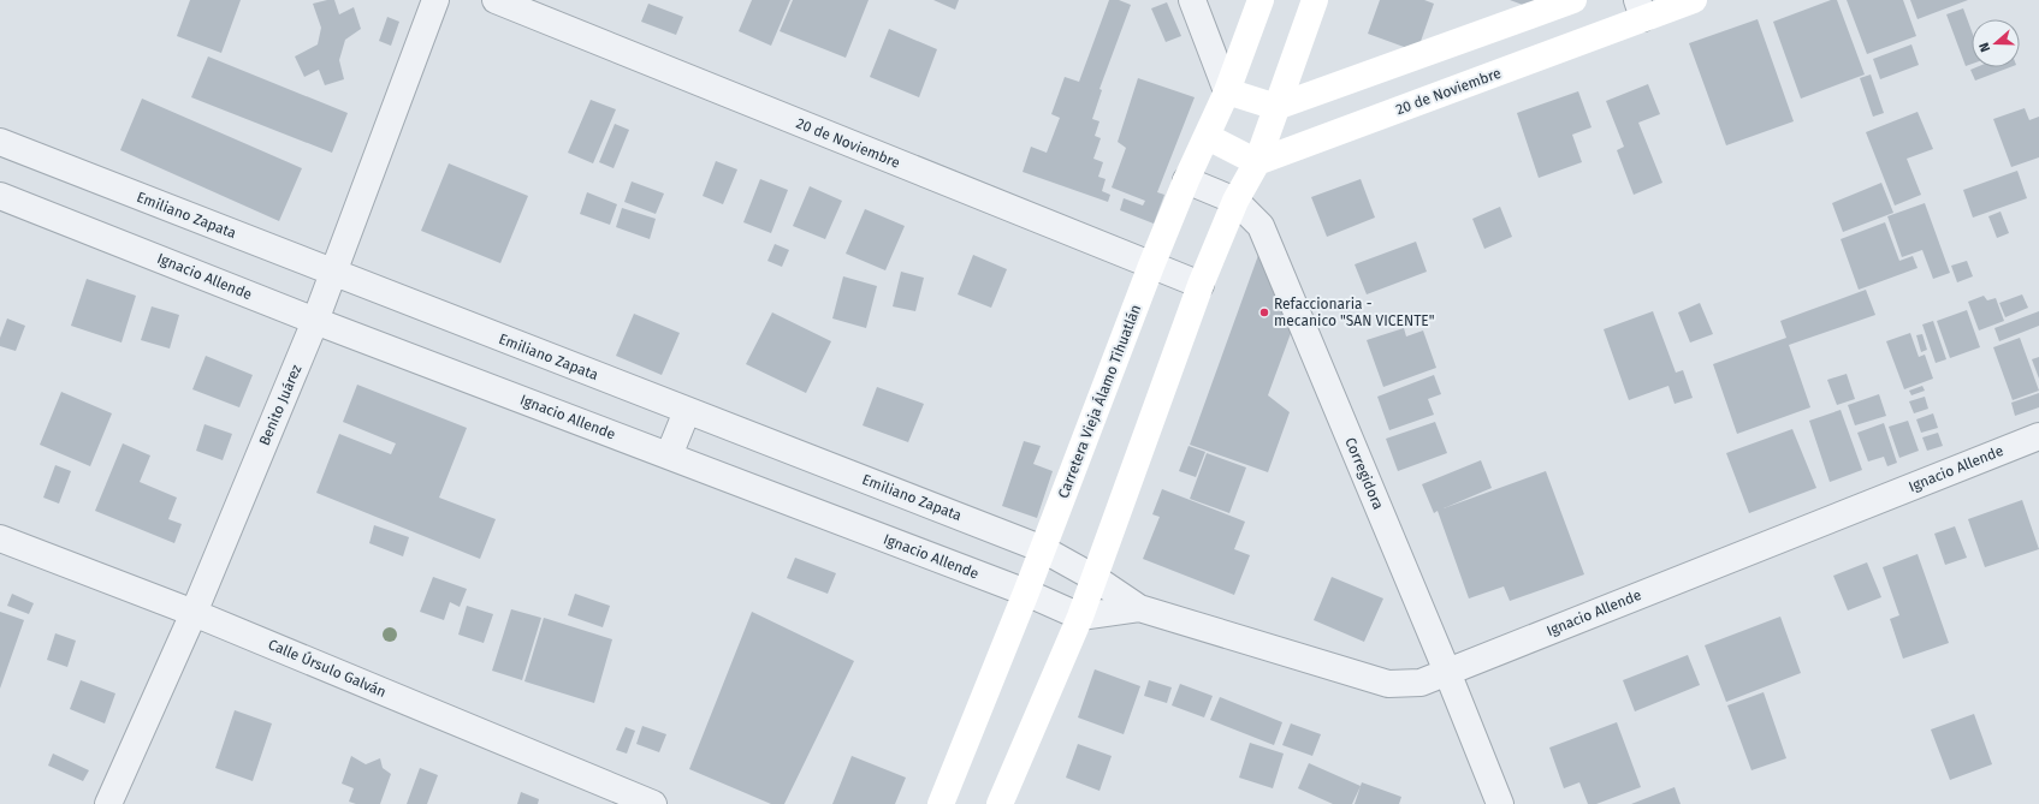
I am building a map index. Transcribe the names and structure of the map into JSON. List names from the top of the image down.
{
  "streets": {
    "main road": ["20 de Noviembre", "Carretera Vieja Álamo Tihuatlán"],
    "street": [
      "Emiliano Zapata",
      "Ignacio Allende",
      "Benito Juárez",
      "Corregidora",
      "Calle Úrsulo Galván"
    ]
  },
  "crossings": [
    ["20 de Noviembre", "Carretera Vieja Álamo Tihuatlán"],
    ["Emiliano Zapata", "Ignacio Allende"],
    ["Emiliano Zapata", "Carretera Vieja Álamo Tihuatlán"],
    ["Emiliano Zapata", "Benito Juárez"],
    ["Ignacio Allende", "Carretera Vieja Álamo Tihuatlán"],
    ["Ignacio Allende", "Benito Juárez"],
    ["Ignacio Allende", "Corregidora"],
    ["Carretera Vieja Álamo Tihuatlán", "Corregidora"],
    ["Benito Juárez", "Calle Úrsulo Galván"]
  ],
  "places": ["Refaccionaria - mecanico \"SAN VICENTE\""],
  "north": "left"
}
